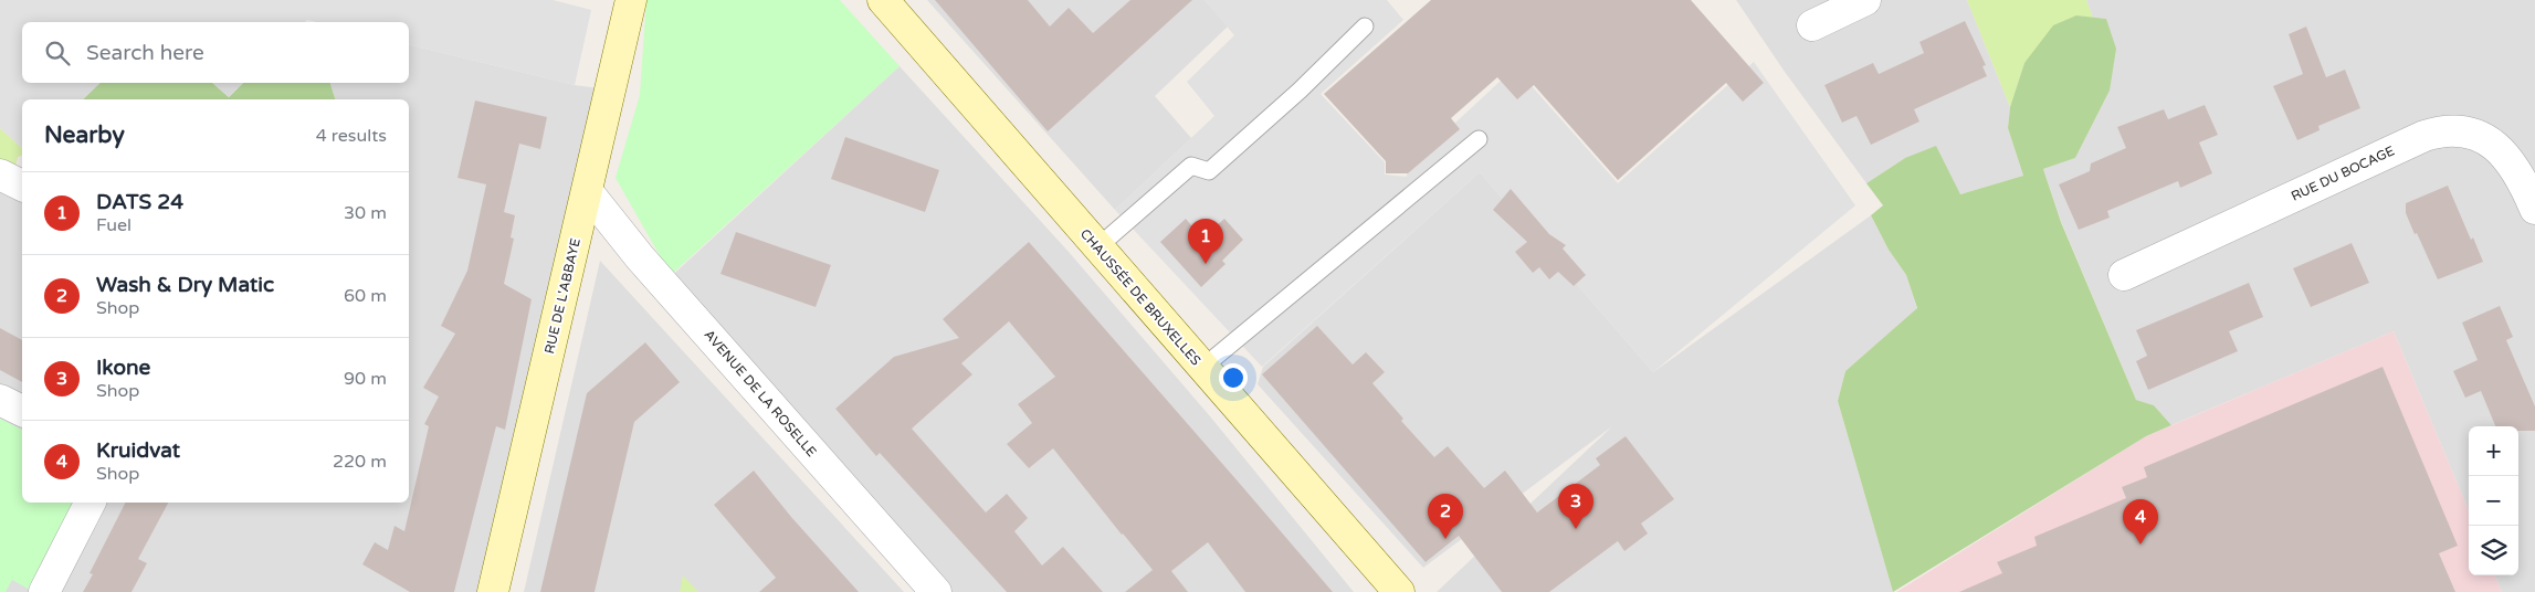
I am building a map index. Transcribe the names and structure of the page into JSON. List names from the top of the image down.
{
  "streets": {
    "street": [
      "RUE DU BOCAGE",
      "RUE DE L'ABBAYE",
      "CHAUSSÉE DE BRUXELLES",
      "AVENUE DE LA ROSELLE"
    ]
  },
  "crossings": [
    ["RUE DE L'ABBAYE", "AVENUE DE LA ROSELLE"]
  ],
  "page": {
    "search": "Search here",
    "heading": ["Nearby", "4 results"],
    "list": [
      {
        "mark": "1",
        "name": "DATS 24",
        "note": "Fuel",
        "value": "30 m"
      },
      {
        "mark": "2",
        "name": "Wash & Dry Matic",
        "note": "Shop",
        "value": "60 m"
      },
      {
        "mark": "3",
        "name": "Ikone",
        "note": "Shop",
        "value": "90 m"
      },
      {
        "mark": "4",
        "name": "Kruidvat",
        "note": "Shop",
        "value": "220 m"
      }
    ],
    "pins": [
      "1",
      "3",
      "2",
      "4"
    ],
    "map_buttons": ["+", "−"]
  }
}
